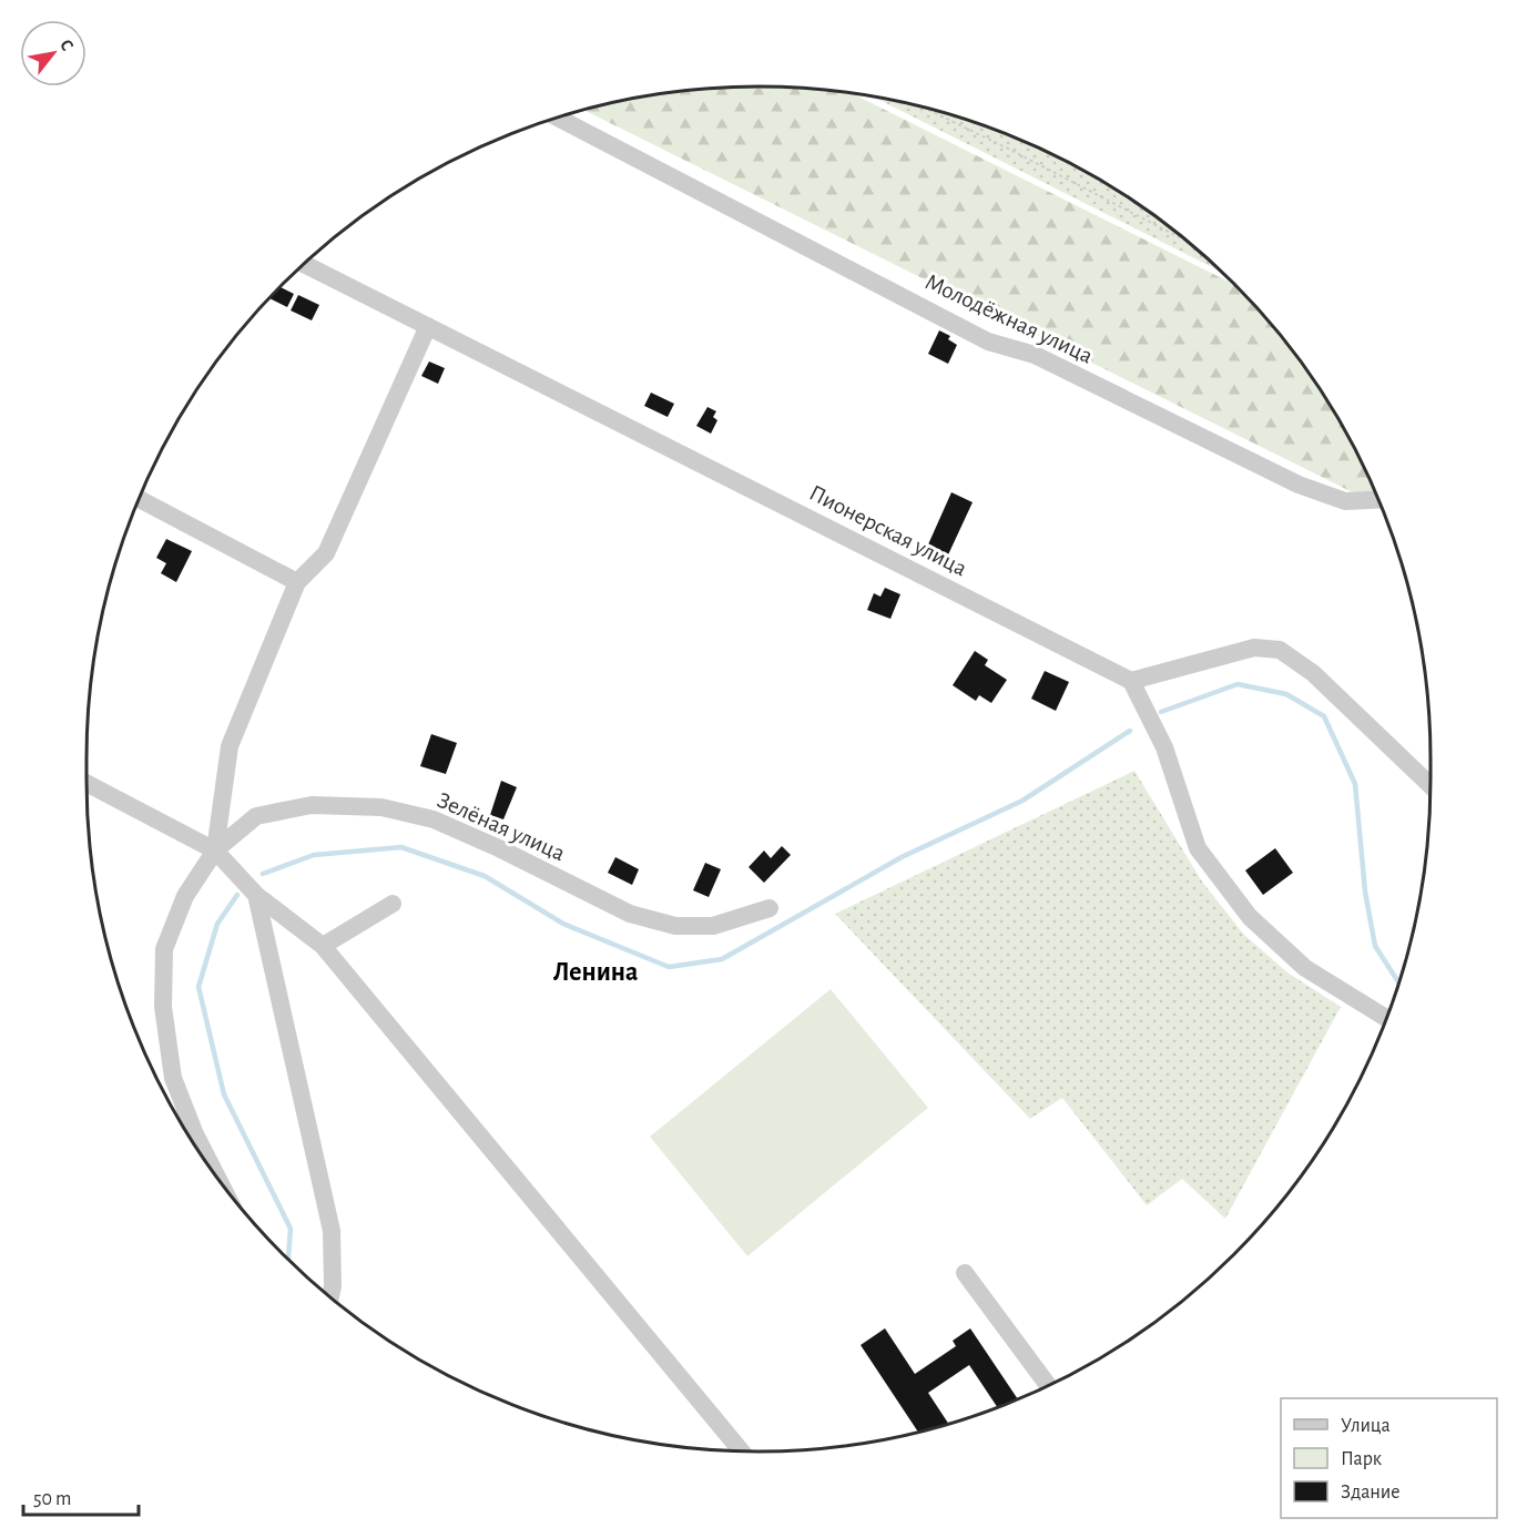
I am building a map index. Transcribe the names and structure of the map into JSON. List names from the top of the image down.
{
  "streets": {
    "street": ["Молодёжная улица", "Пионерская улица", "Зелёная улица"]
  },
  "districts": ["Ленина"],
  "legend": ["Улица", "Парк", "Здание"],
  "scale_bar": "50 m",
  "north": "top right"
}
